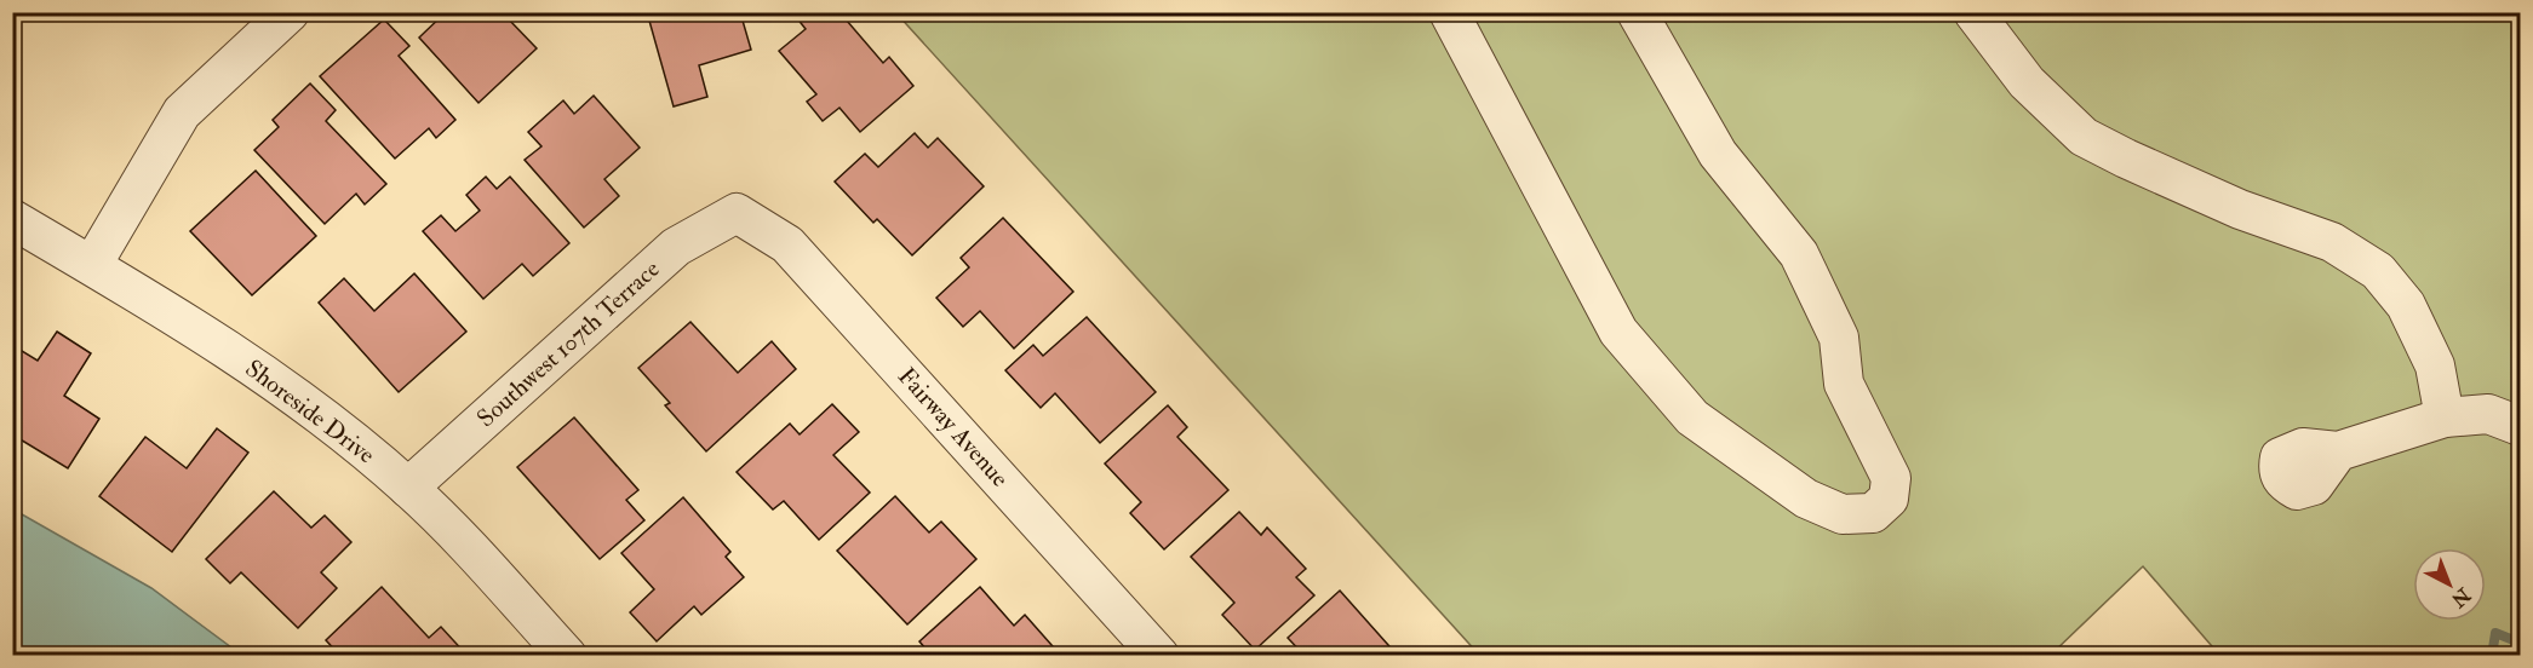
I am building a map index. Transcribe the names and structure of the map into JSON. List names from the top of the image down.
{
  "streets": {
    "street": ["Southwest 107th Terrace", "Shoreside Drive", "Fairway Avenue"]
  },
  "crossings": [
    ["Southwest 107th Terrace", "Shoreside Drive"],
    ["Southwest 107th Terrace", "Fairway Avenue"]
  ],
  "north": "bottom right"
}
